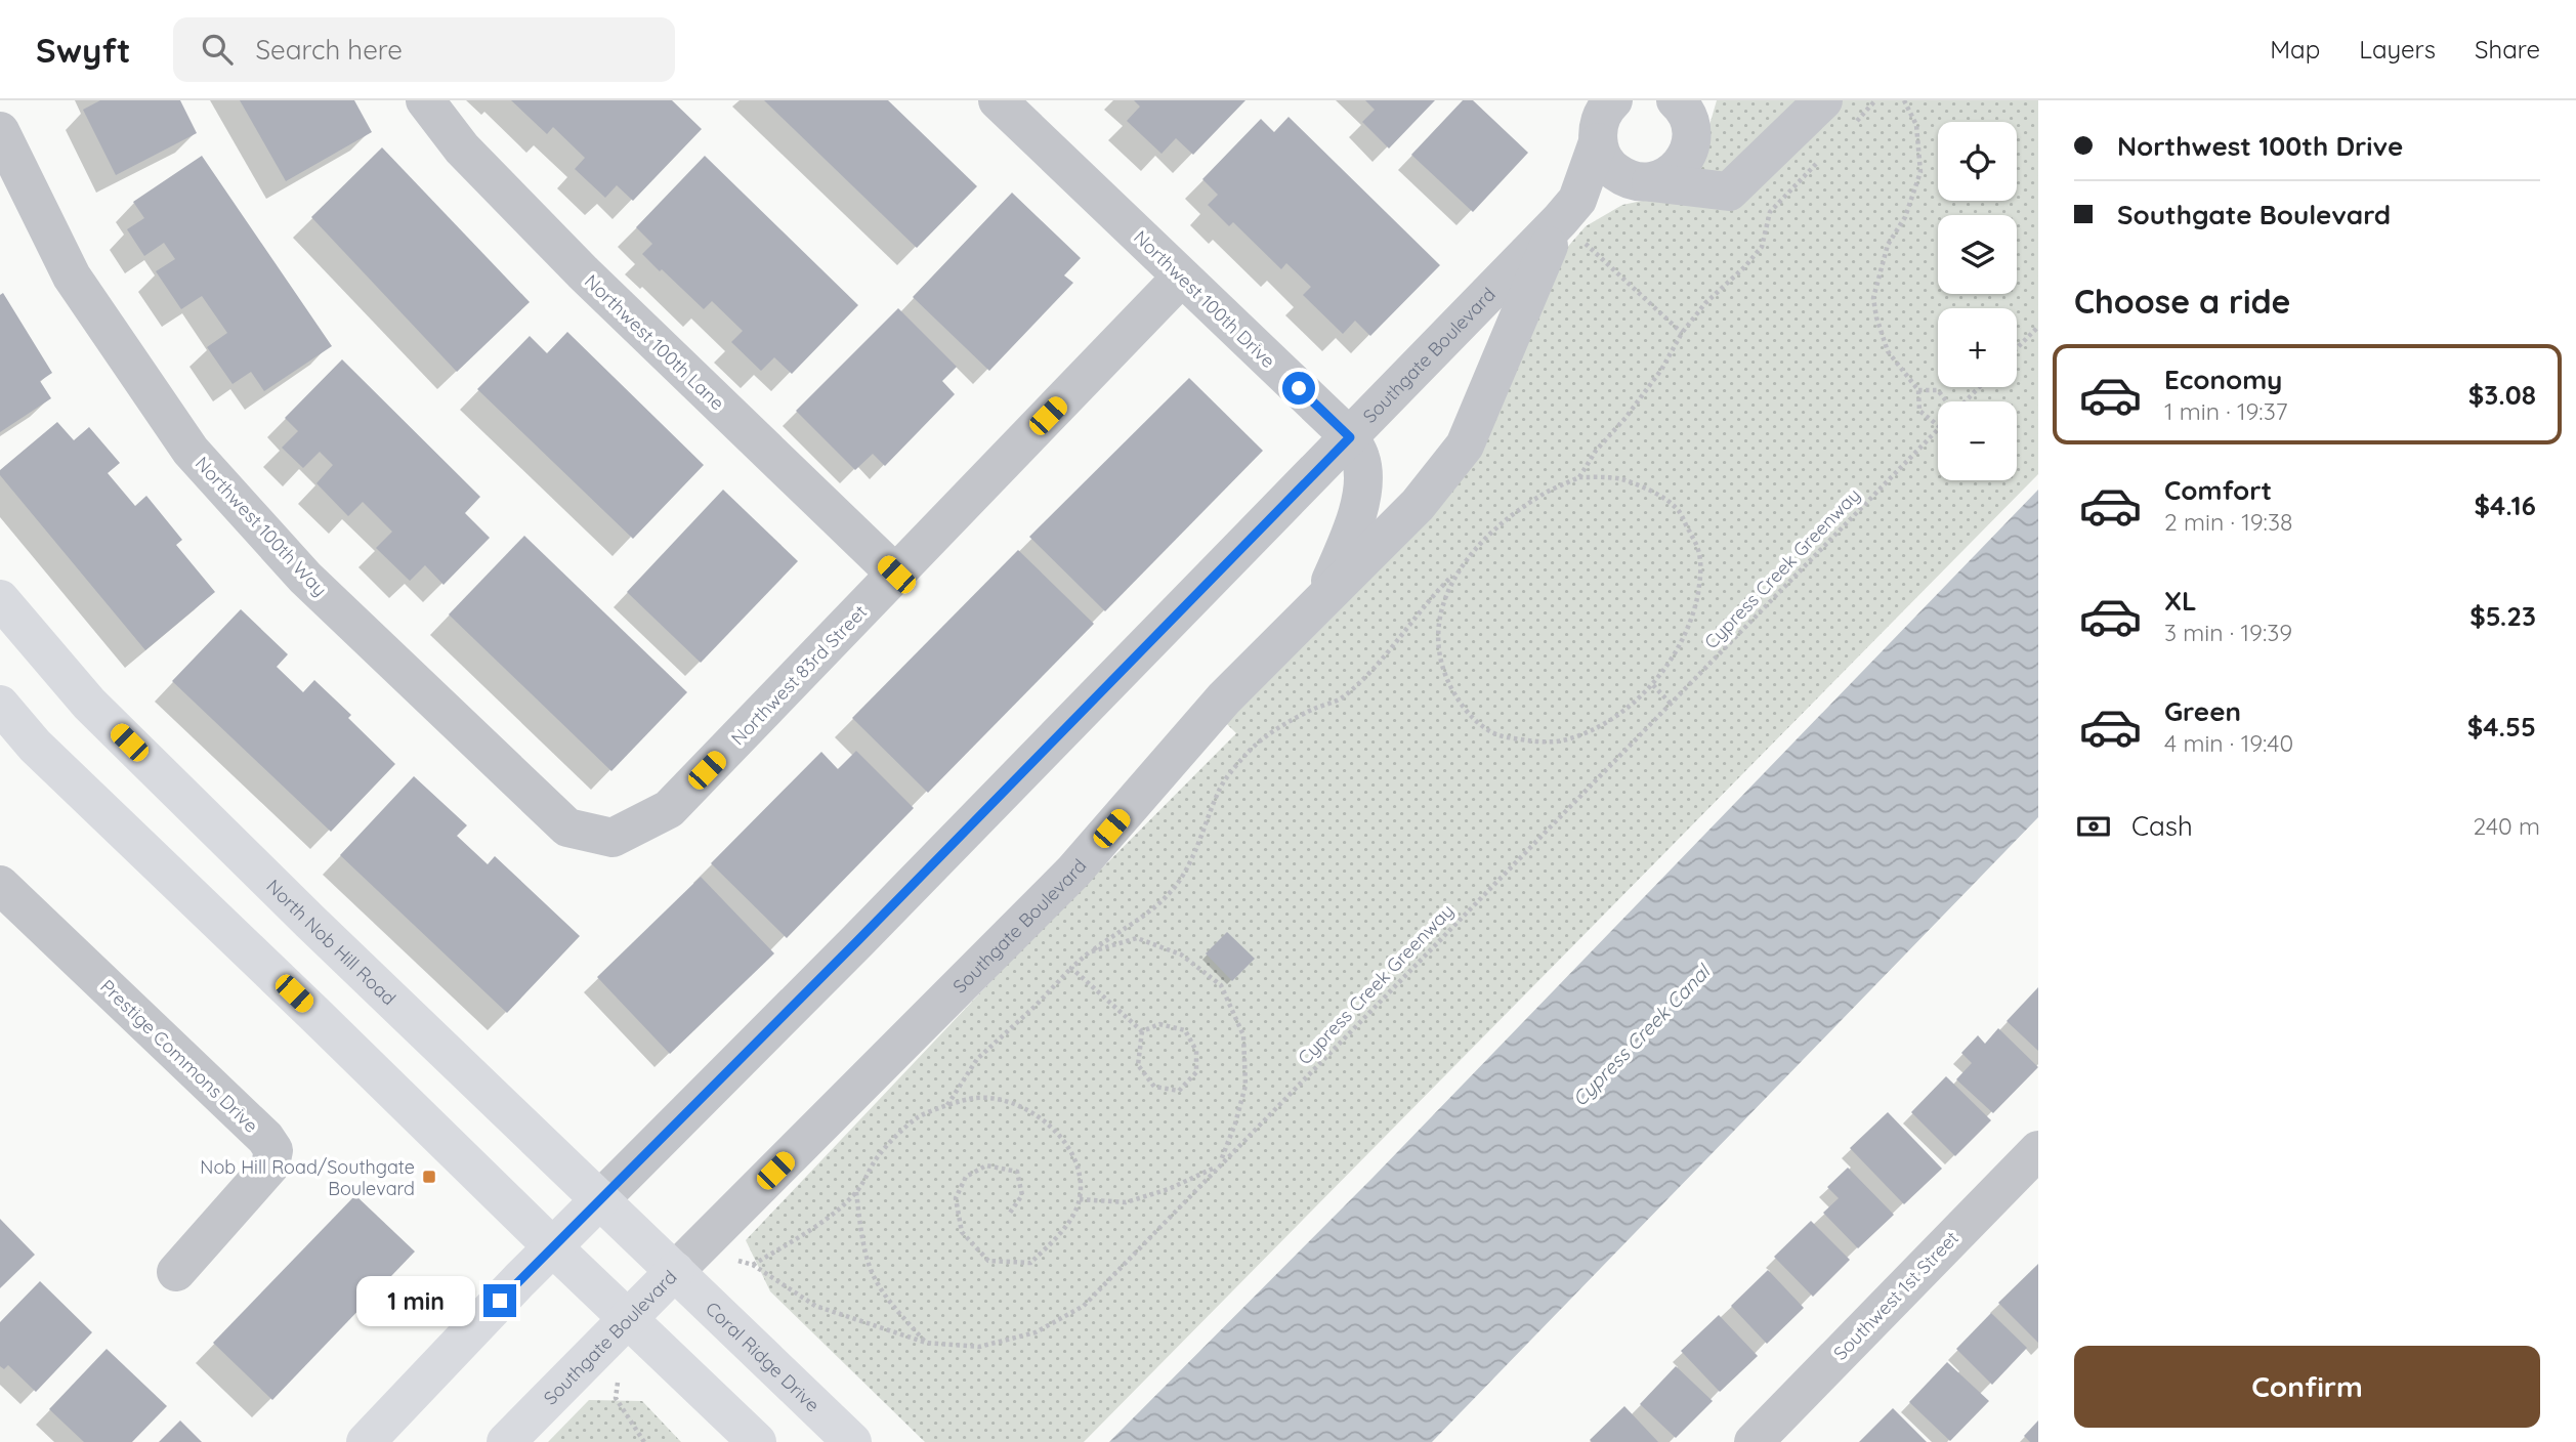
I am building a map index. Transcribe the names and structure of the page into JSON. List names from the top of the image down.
{
  "streets": {
    "main road": ["Southgate Boulevard", "North Nob Hill Road", "Coral Ridge Drive"],
    "street": [
      "Northwest 100th Drive",
      "Northwest 100th Lane",
      "Northwest 100th Way",
      "Northwest 83rd Street",
      "Prestige Commons Drive",
      "Southwest 1st Street"
    ],
    "path": ["Cypress Creek Greenway"]
  },
  "crossings": [
    ["Northwest 100th Drive", "Southgate Boulevard"],
    ["Northwest 100th Drive", "Northwest 83rd Street"],
    ["Northwest 100th Lane", "Northwest 83rd Street"],
    ["Southgate Boulevard", "North Nob Hill Road"],
    ["Southgate Boulevard", "Coral Ridge Drive"],
    ["Northwest 100th Way", "Northwest 83rd Street"],
    ["North Nob Hill Road", "Coral Ridge Drive"]
  ],
  "water": ["Cypress Creek Canal"],
  "places": {
    "transit": ["Nob Hill Road/Southgate Boulevard"]
  },
  "page": {
    "header": "Swyft",
    "search": "Search here",
    "nav": ["Map", "Layers", "Share"],
    "banner": ["Northwest 100th Drive", "Southgate Boulevard"],
    "map_buttons": ["+", "−"],
    "heading": "Choose a ride",
    "list": [
      {
        "name": "Economy",
        "note": "1 min · 19:37",
        "value": "$3.08"
      },
      {
        "name": "Comfort",
        "note": "2 min · 19:38",
        "value": "$4.16"
      },
      {
        "name": "XL",
        "note": "3 min · 19:39",
        "value": "$5.23"
      },
      {
        "name": "Green",
        "note": "4 min · 19:40",
        "value": "$4.55"
      }
    ],
    "pay": ["Cash", "240 m"],
    "bubble": "1 min",
    "buttons": "Confirm"
  }
}
